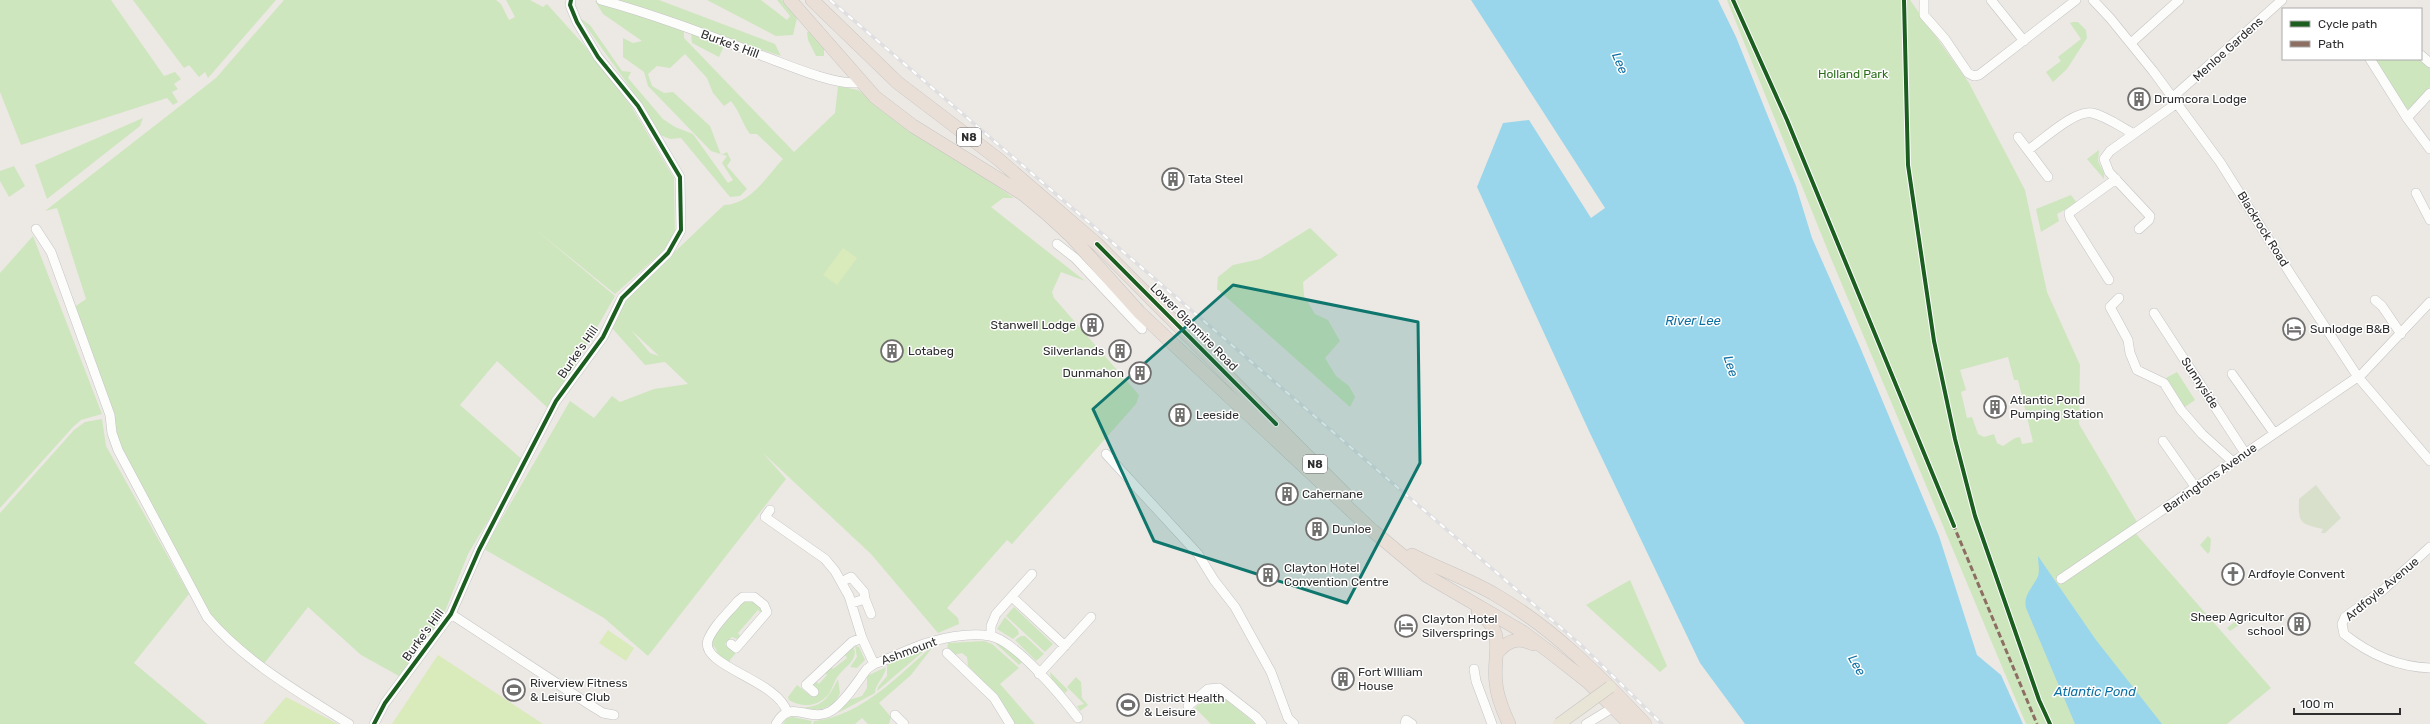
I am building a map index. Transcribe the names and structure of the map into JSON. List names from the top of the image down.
{
  "streets": {
    "highway": ["N8", "Lower Glanmire Road"],
    "street": [
      "Burke's Hill",
      "Menloe Gardens",
      "Blackrock Road",
      "Sunnyside",
      "Barringtons Avenue",
      "Ardfoyle Avenue",
      "Ashmount"
    ]
  },
  "crossings": [
    ["Burke's Hill", "Lower Glanmire Road"],
    ["Menloe Gardens", "Blackrock Road"],
    ["N8", "Lower Glanmire Road"],
    ["Blackrock Road", "Barringtons Avenue"],
    ["Sunnyside", "Barringtons Avenue"]
  ],
  "water": ["Lee", "River Lee", "Atlantic Pond"],
  "parks": ["Holland Park"],
  "places": {
    "building": [
      "Drumcora Lodge",
      "Tata Steel",
      "Stanwell Lodge",
      "Lotabeg",
      "Silverlands",
      "Dunmahon",
      "Atlantic Pond Pumping Station",
      "Leeside",
      "Cahernane",
      "Dunloe",
      "Clayton Hotel Convention Centre",
      "Sheep Agricultor school",
      "Fort WIlliam House"
    ],
    "hotel": ["Sunlodge B&B", "Clayton Hotel Silversprings"],
    "church": ["Ardfoyle Convent"],
    "sports": ["Riverview Fitness & Leisure Club", "District Health & Leisure"]
  },
  "legend": ["Cycle path", "Path"],
  "scale_bar": "100 m"
}
